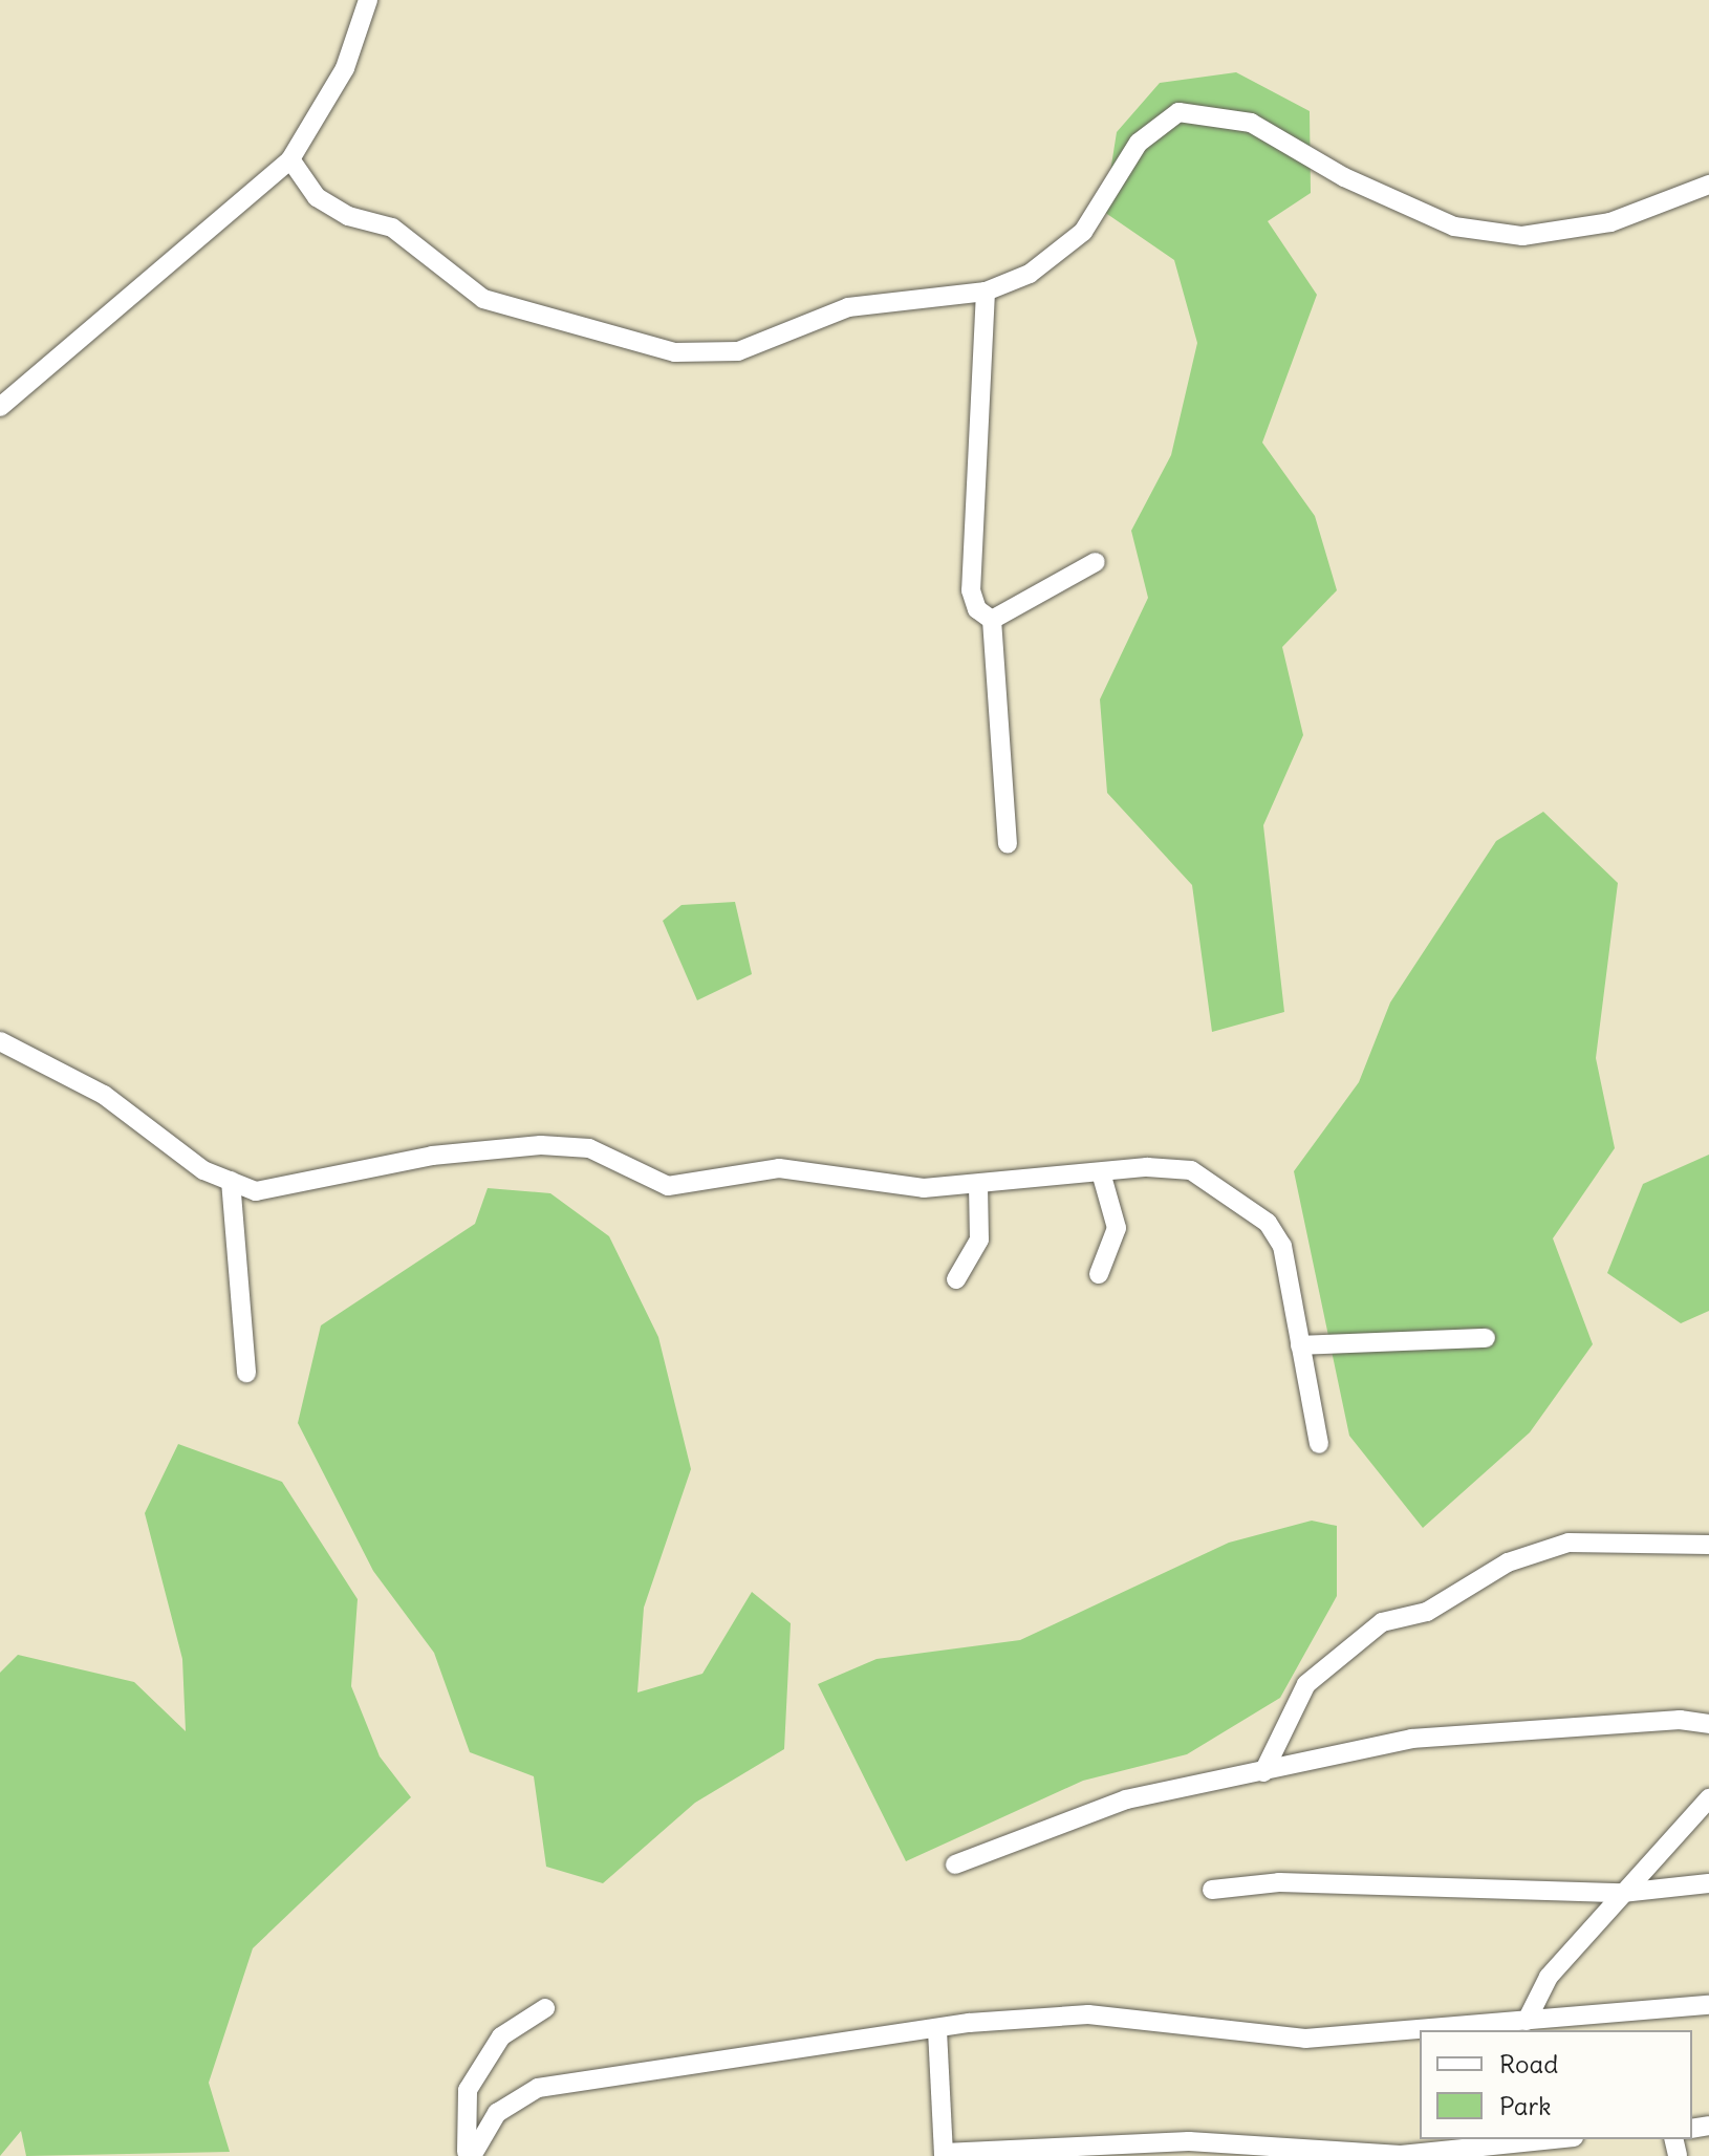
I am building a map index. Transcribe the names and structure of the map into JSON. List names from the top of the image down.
{
  "legend": ["Road", "Park"]
}
